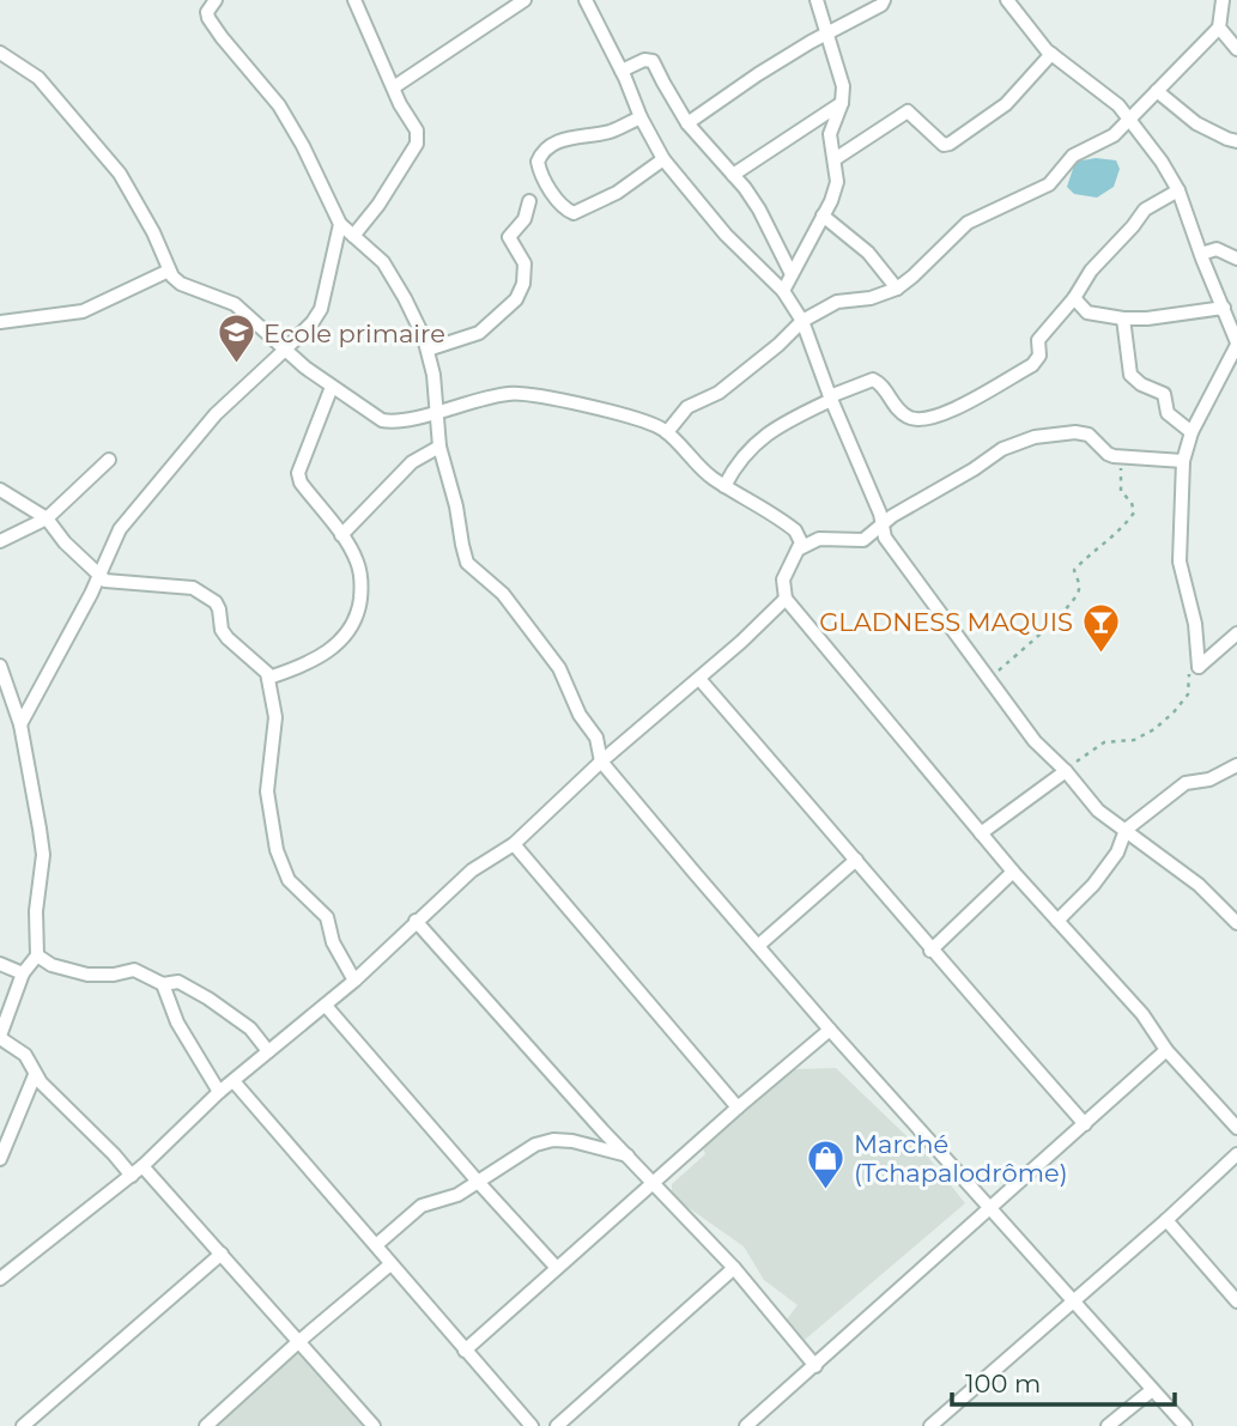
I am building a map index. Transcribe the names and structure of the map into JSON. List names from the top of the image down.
{
  "places": {
    "school or university": ["Ecole primaire"],
    "bar": ["GLADNESS MAQUIS"],
    "shop": ["Marché (Tchapalodrôme)"]
  },
  "scale_bar": "100 m"
}
